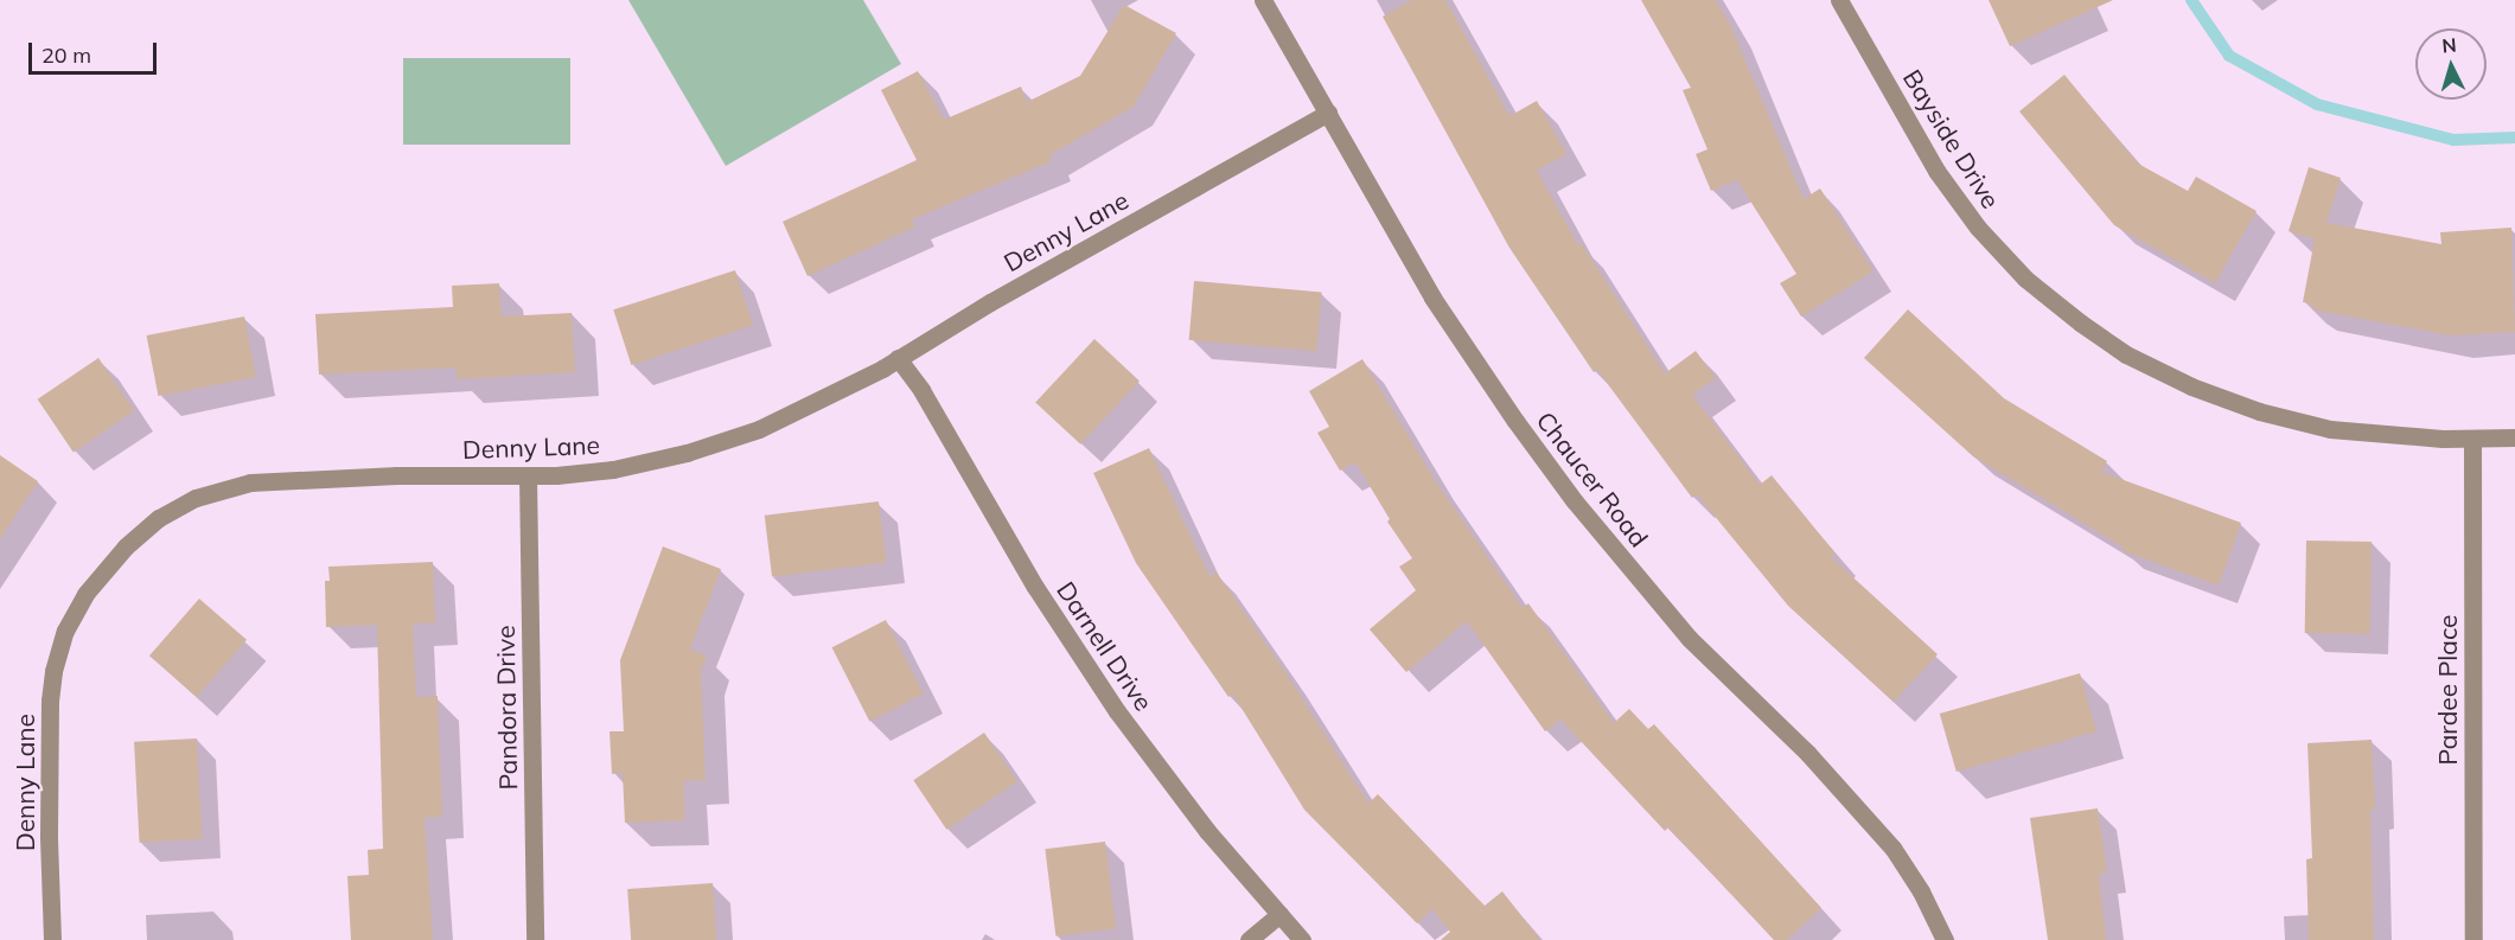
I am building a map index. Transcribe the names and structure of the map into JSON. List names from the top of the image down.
{
  "streets": {
    "street": [
      "Bayside Drive",
      "Denny Lane",
      "Chaucer Road",
      "Darnell Drive",
      "Pardee Place",
      "Pandora Drive"
    ]
  },
  "crossings": [
    ["Bayside Drive", "Pardee Place"],
    ["Denny Lane", "Chaucer Road"],
    ["Denny Lane", "Darnell Drive"],
    ["Denny Lane", "Pandora Drive"]
  ],
  "scale_bar": "20 m",
  "north": "top"
}
